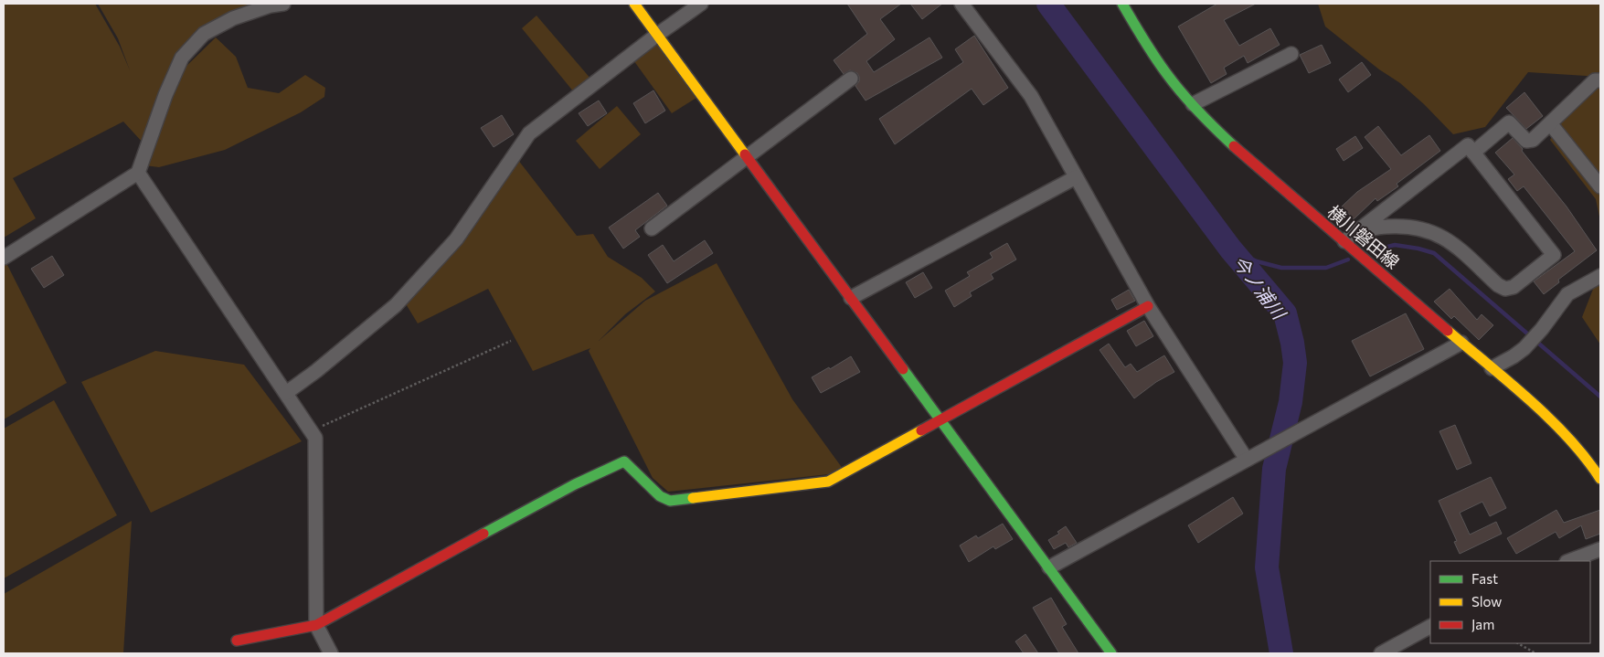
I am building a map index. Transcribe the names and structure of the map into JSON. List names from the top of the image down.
{
  "streets": {
    "street": ["横川磐田線"]
  },
  "water": ["今ノ浦川"],
  "legend": ["Fast", "Slow", "Jam"]
}
